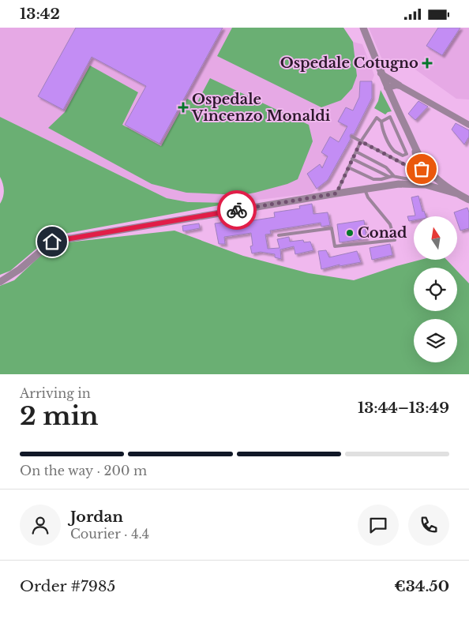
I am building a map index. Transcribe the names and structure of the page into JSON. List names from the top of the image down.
{
  "places": {
    "health": ["Ospedale Cotugno", "Ospedale Vincenzo Monaldi"],
    "other": ["Conad"]
  },
  "north": "top",
  "page": {
    "status": "13:42",
    "heading": ["2 min", "Arriving in", "13:44–13:49"],
    "panel": [
      "Jordan",
      "Courier · 4.4",
      "Order #7985",
      "€34.50"
    ],
    "bar": "On the way · 200 m"
  }
}
